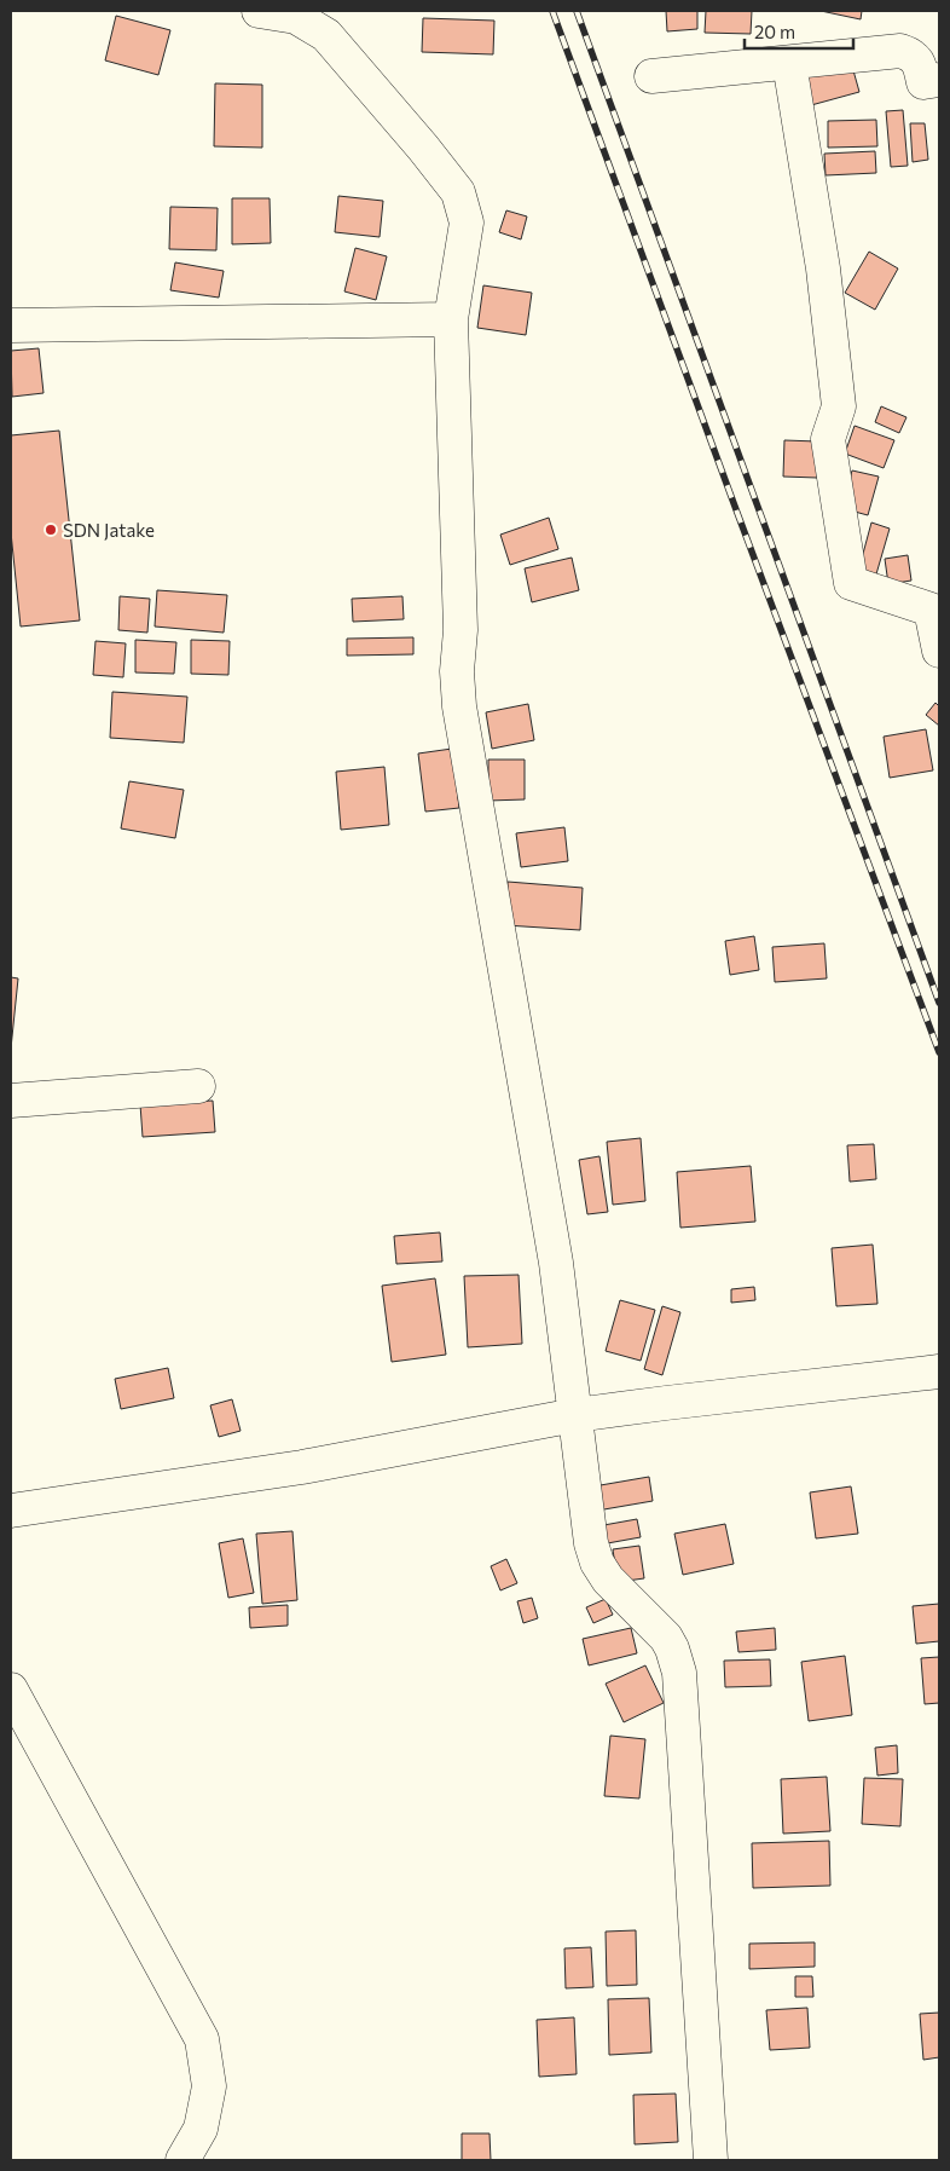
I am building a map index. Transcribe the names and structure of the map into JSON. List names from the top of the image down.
{
  "places": ["SDN Jatake"],
  "scale_bar": "20 m"
}
